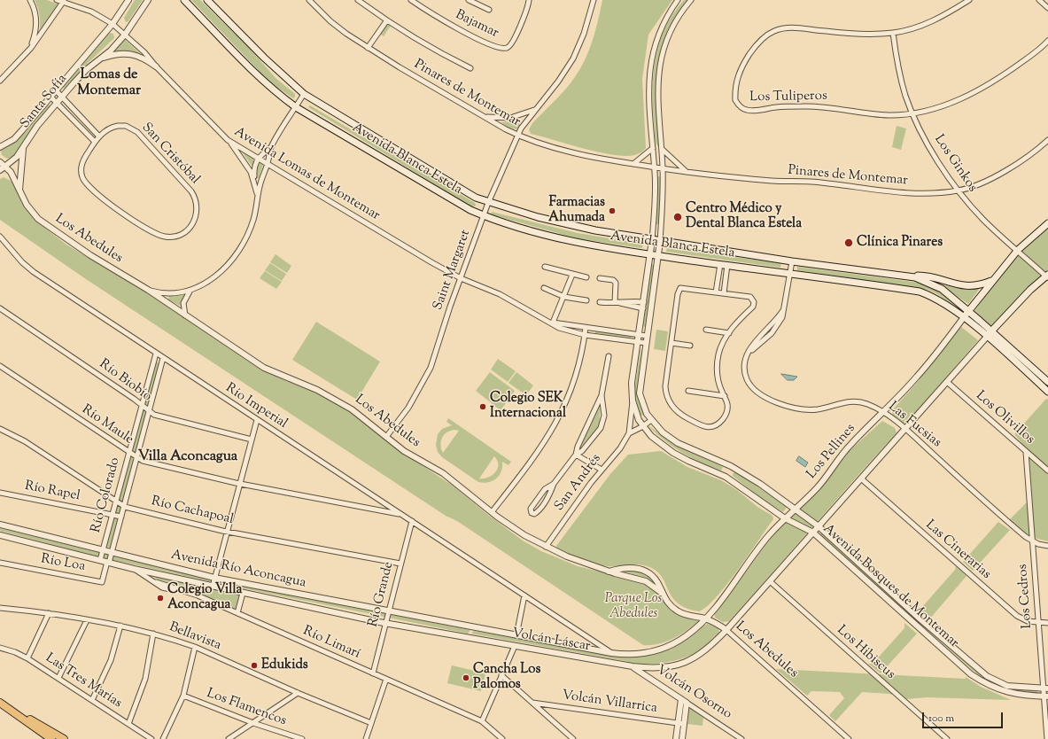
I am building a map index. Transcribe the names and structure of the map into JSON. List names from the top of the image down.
{
  "streets": {
    "main road": ["Avenida Blanca Estela", "Los Pellines"],
    "street": [
      "Bajamar",
      "Pinares de Montemar",
      "Los Tuliperos",
      "Santa Sofía",
      "San Cristóbal",
      "Los Ginkos",
      "Avenida Lomas de Montemar",
      "Los Abedules",
      "Saint Margaret",
      "Río Biobío",
      "Río Imperial",
      "Los Olivillos",
      "Río Maule",
      "Las Fucsias",
      "San Andrés",
      "Río Rapel",
      "Río Colorado",
      "Río Cachapoal",
      "Las Cinerarias",
      "Río Loa",
      "Avenida Río Aconcagua",
      "Avenida Bosques de Montemar",
      "Río Grande",
      "Los Cedros",
      "Bellavista",
      "Volcán Láscar",
      "Río Limarí",
      "Los Hibiscus",
      "Las Tres Marías",
      "Volcán Osorno",
      "Volcán Villarrica",
      "Los Flamencos"
    ]
  },
  "crossings": [
    ["Pinares de Montemar", "Los Ginkos"],
    ["Pinares de Montemar", "Saint Margaret"],
    ["Pinares de Montemar", "Avenida Bosques de Montemar"],
    ["Los Tuliperos", "Los Ginkos"],
    ["Santa Sofía", "Avenida Lomas de Montemar"],
    ["Santa Sofía", "Los Abedules"],
    ["Avenida Blanca Estela", "Saint Margaret"],
    ["Avenida Blanca Estela", "Las Fucsias"],
    ["Avenida Blanca Estela", "Los Pellines"],
    ["Avenida Blanca Estela", "Avenida Bosques de Montemar"],
    ["Los Ginkos", "Los Pellines"],
    ["Avenida Lomas de Montemar", "Saint Margaret"],
    ["Avenida Lomas de Montemar", "Avenida Bosques de Montemar"],
    ["Los Abedules", "Saint Margaret"],
    ["Los Abedules", "Los Pellines"],
    ["Los Abedules", "San Andrés"],
    ["Río Biobío", "Río Colorado"],
    ["Río Imperial", "Río Maule"],
    ["Río Imperial", "Río Colorado"],
    ["Río Imperial", "Río Grande"],
    ["Los Olivillos", "Los Cedros"],
    ["Río Maule", "Río Colorado"],
    ["Las Fucsias", "Los Pellines"],
    ["Las Fucsias", "Los Cedros"],
    ["Los Pellines", "Avenida Bosques de Montemar"],
    ["Los Pellines", "Volcán Láscar"],
    ["San Andrés", "Avenida Bosques de Montemar"],
    ["Río Rapel", "Río Colorado"],
    ["Río Colorado", "Río Cachapoal"],
    ["Río Colorado", "Río Loa"],
    ["Río Colorado", "Avenida Río Aconcagua"],
    ["Río Cachapoal", "Río Grande"],
    ["Las Cinerarias", "Los Cedros"],
    ["Río Loa", "Avenida Río Aconcagua"],
    ["Avenida Río Aconcagua", "Río Grande"],
    ["Avenida Río Aconcagua", "Volcán Láscar"],
    ["Avenida Río Aconcagua", "Río Limarí"],
    ["Avenida Bosques de Montemar", "Los Cedros"],
    ["Río Grande", "Río Limarí"],
    ["Volcán Láscar", "Volcán Osorno"]
  ],
  "districts": ["Lomas de Montemar", "Villa Aconcagua"],
  "parks": ["Parque Los Abedules"],
  "places": [
    "Farmacias Ahumada",
    "Centro Médico y Dental Blanca Estela",
    "Clínica Pinares",
    "Colegio SEK Internacional",
    "Colegio Villa Aconcagua",
    "Edukids",
    "Cancha Los Palomos"
  ],
  "scale_bar": "100 m"
}
